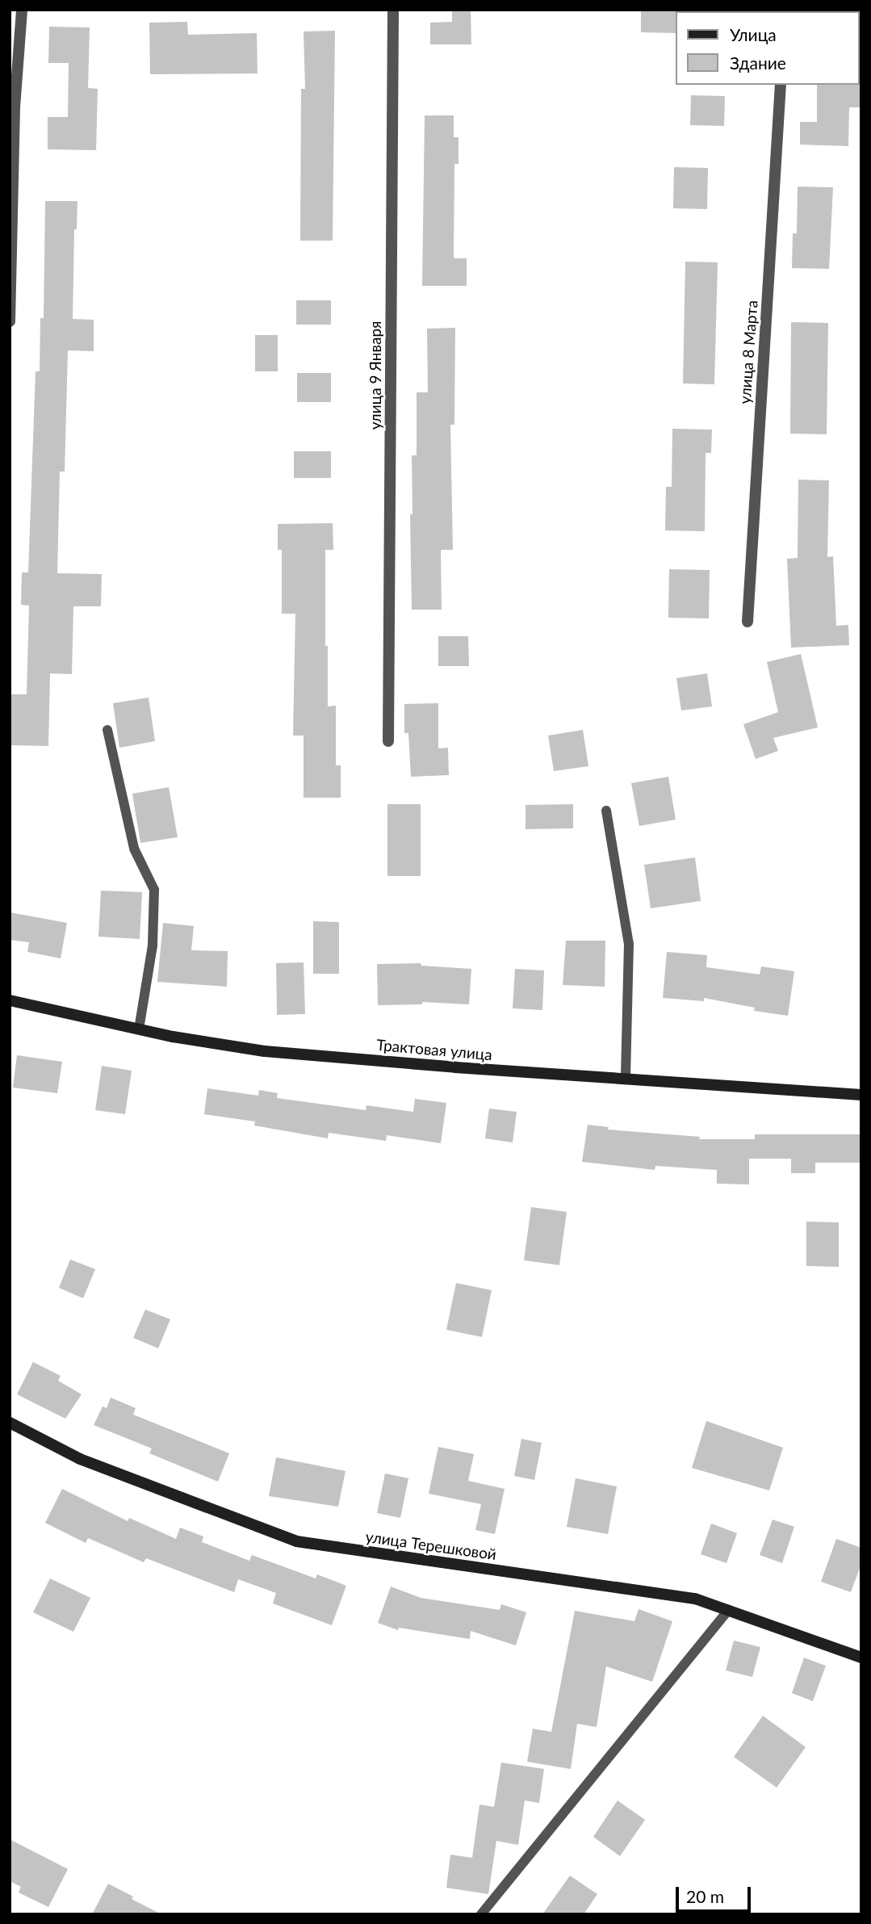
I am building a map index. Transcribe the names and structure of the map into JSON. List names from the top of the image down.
{
  "streets": {
    "street": [
      "улица 8 Марта",
      "улица 9 Января",
      "Трактовая улица",
      "улица Терешковой"
    ]
  },
  "legend": ["Улица", "Здание"],
  "scale_bar": "20 m"
}
